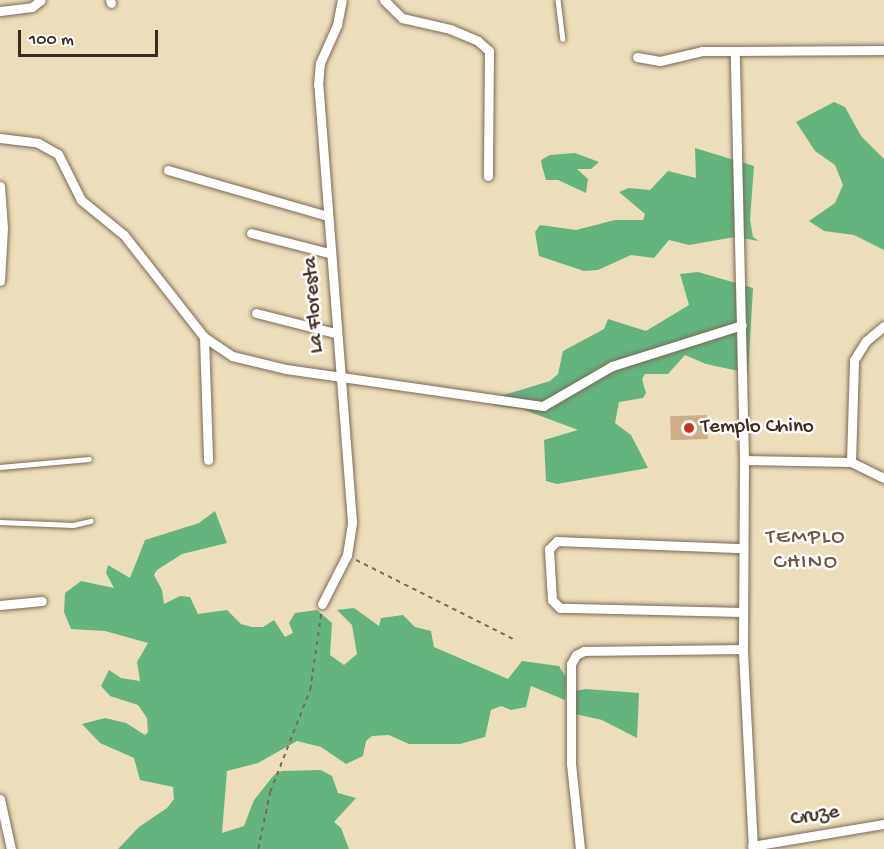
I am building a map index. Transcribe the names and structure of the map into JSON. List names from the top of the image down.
{
  "streets": {
    "street": ["La Floresta", "Cruze"]
  },
  "districts": ["TEMPLO CHINO"],
  "places": ["Templo Chino"],
  "scale_bar": "100 m"
}
